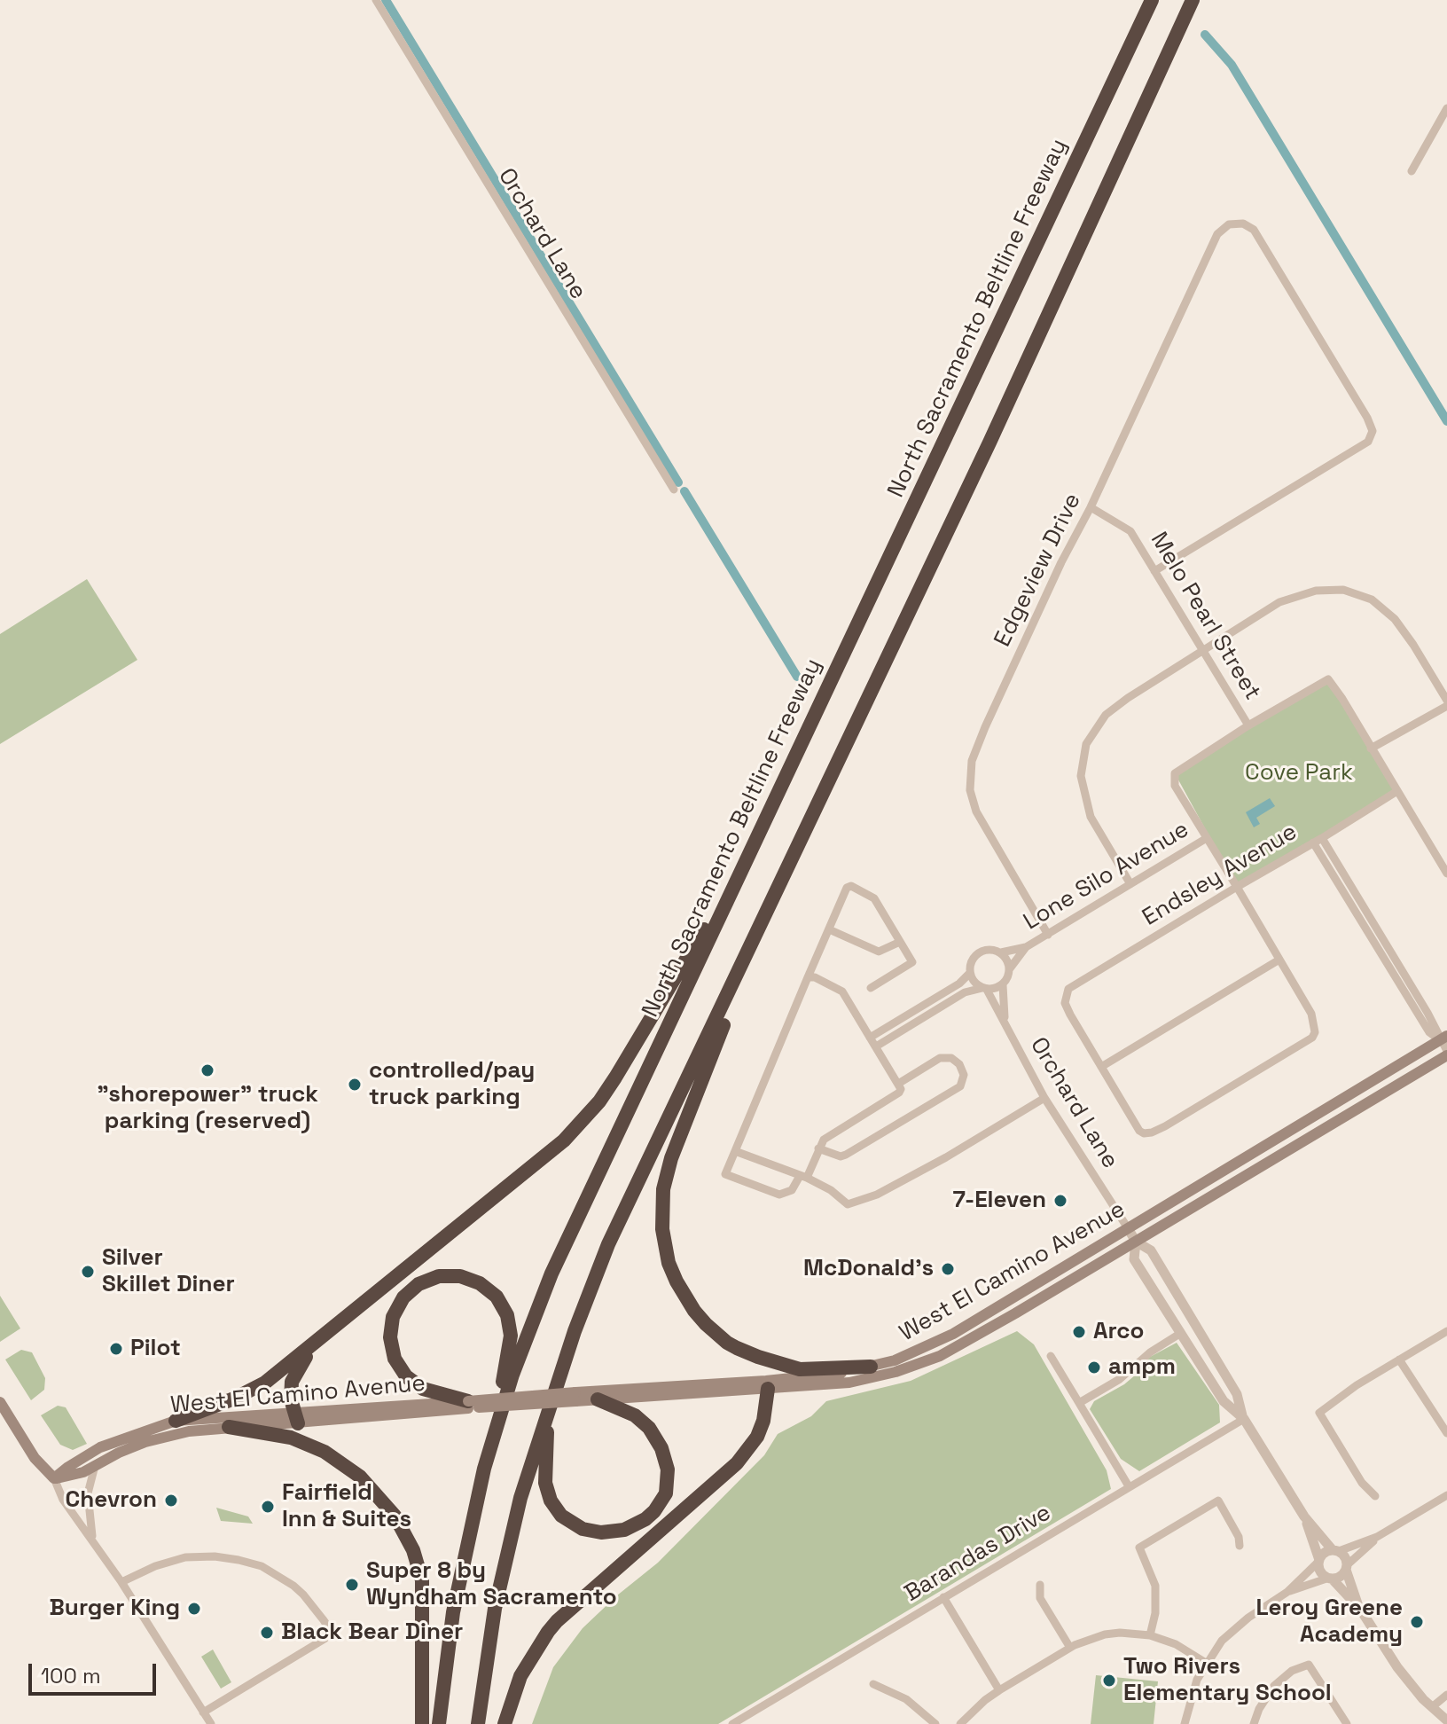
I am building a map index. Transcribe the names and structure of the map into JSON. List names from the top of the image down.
{
  "streets": {
    "highway": ["North Sacramento Beltline Freeway"],
    "main road": ["West El Camino Avenue"],
    "street": [
      "Orchard Lane",
      "Edgeview Drive",
      "Melo Pearl Street",
      "Endsley Avenue",
      "Lone Silo Avenue",
      "Barandas Drive"
    ]
  },
  "crossings": [
    ["Orchard Lane", "Lone Silo Avenue"],
    ["Orchard Lane", "West El Camino Avenue"],
    ["Orchard Lane", "Barandas Drive"],
    ["Edgeview Drive", "Melo Pearl Street"],
    ["Edgeview Drive", "Lone Silo Avenue"]
  ],
  "parks": ["Cove Park"],
  "places": [
    "\"shorepower\" truck parking (reserved)",
    "controlled/pay truck parking",
    "7-Eleven",
    "McDonald's",
    "Silver Skillet Diner",
    "Arco",
    "Pilot",
    "ampm",
    "Chevron",
    "Fairfield Inn & Suites",
    "Super 8 by Wyndham Sacramento",
    "Burger King",
    "Leroy Greene Academy",
    "Black Bear Diner",
    "Two Rivers Elementary School"
  ],
  "scale_bar": "100 m"
}
